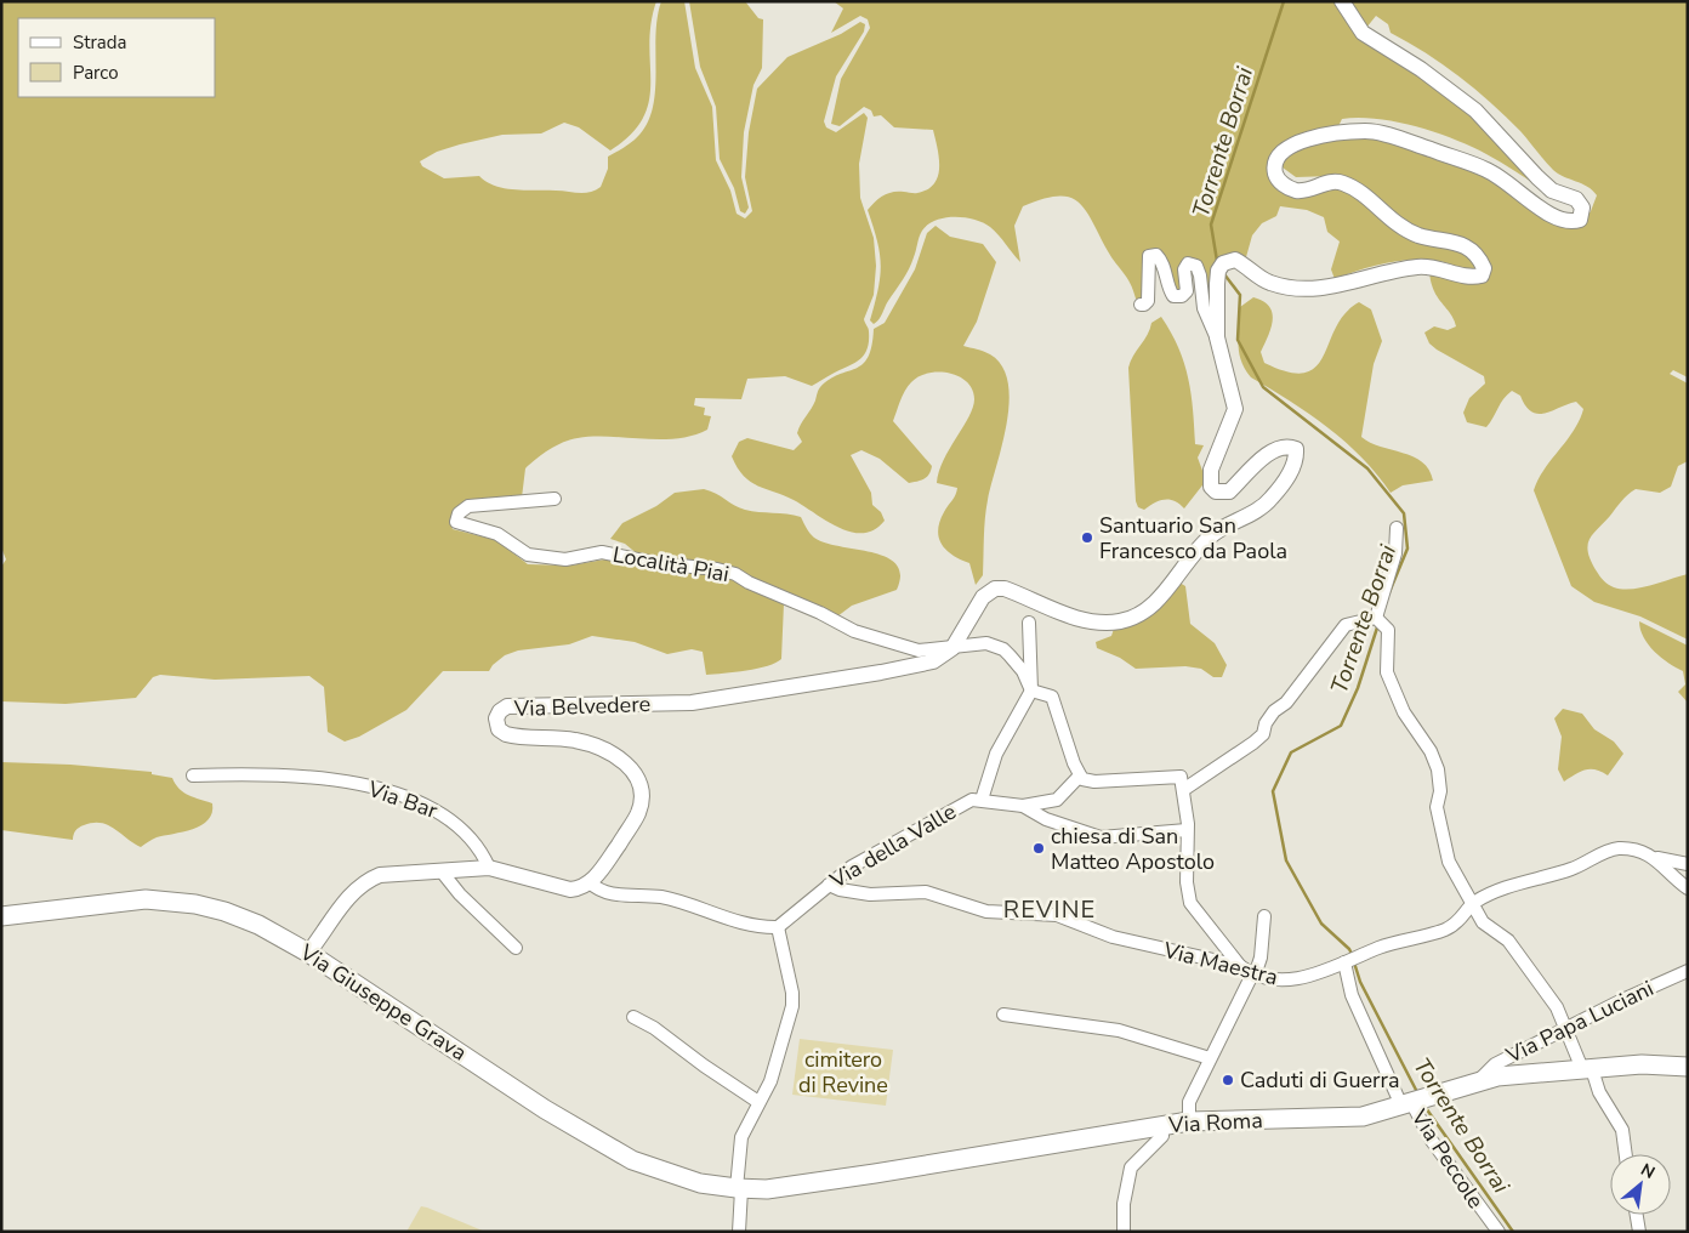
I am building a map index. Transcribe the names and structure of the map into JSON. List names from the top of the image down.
{
  "streets": {
    "main road": ["Via Giuseppe Grava", "Via Roma"],
    "street": [
      "Località Piai",
      "Via Belvedere",
      "Via Bar",
      "Via della Valle",
      "Via Maestra",
      "Via Papa Luciani",
      "Via Peccole"
    ]
  },
  "crossings": [
    ["Località Piai", "Via Belvedere"],
    ["Via della Valle", "Via Maestra"],
    ["Via Maestra", "Via Peccole"],
    ["Via Giuseppe Grava", "Via Roma"],
    ["Via Papa Luciani", "Via Roma"],
    ["Via Roma", "Via Peccole"]
  ],
  "districts": ["REVINE"],
  "water": ["Torrente Borrai"],
  "parks": ["cimitero di Revine"],
  "places": ["Santuario San Francesco da Paola", "chiesa di San Matteo Apostolo", "Caduti di Guerra"],
  "legend": ["Strada", "Parco"],
  "north": "top right"
}
